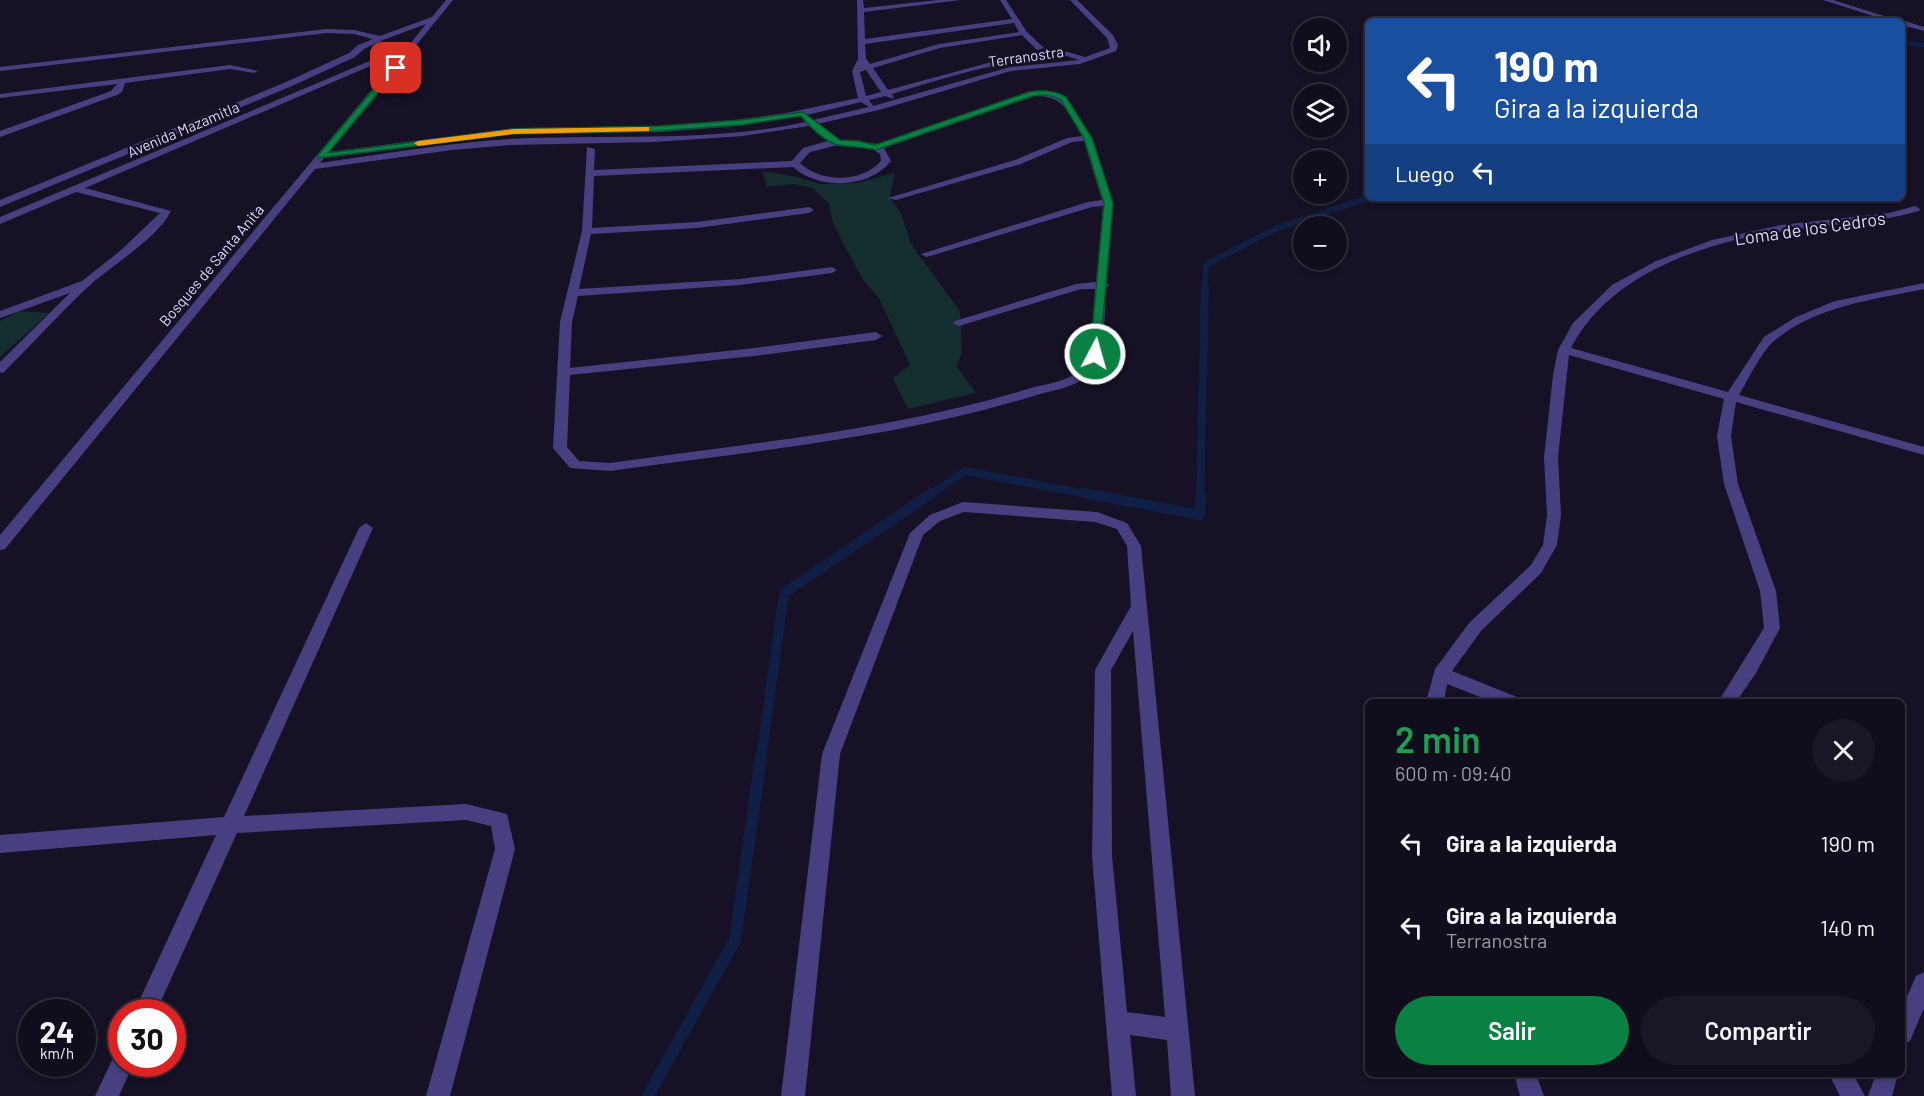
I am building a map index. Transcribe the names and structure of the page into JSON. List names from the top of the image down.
{
  "streets": {
    "street": [
      "Terranostra",
      "Avenida Mazamitla",
      "Loma de los Cedros",
      "Bosques de Santa Anita"
    ]
  },
  "crossings": [
    ["Terranostra", "Bosques de Santa Anita"],
    ["Avenida Mazamitla", "Bosques de Santa Anita"]
  ],
  "page": {
    "map_buttons": ["+", "−"],
    "turn": ["190 m", "Gira a la izquierda"],
    "then": "Luego",
    "heading": ["2 min", "600 m · 09:40"],
    "list": [
      {
        "name": "Gira a la izquierda",
        "value": "190 m"
      },
      {
        "name": "Gira a la izquierda",
        "note": "Terranostra",
        "value": "140 m"
      }
    ],
    "buttons": ["Salir", "Compartir"],
    "speed": "24 km/h",
    "limit": "30"
  }
}
